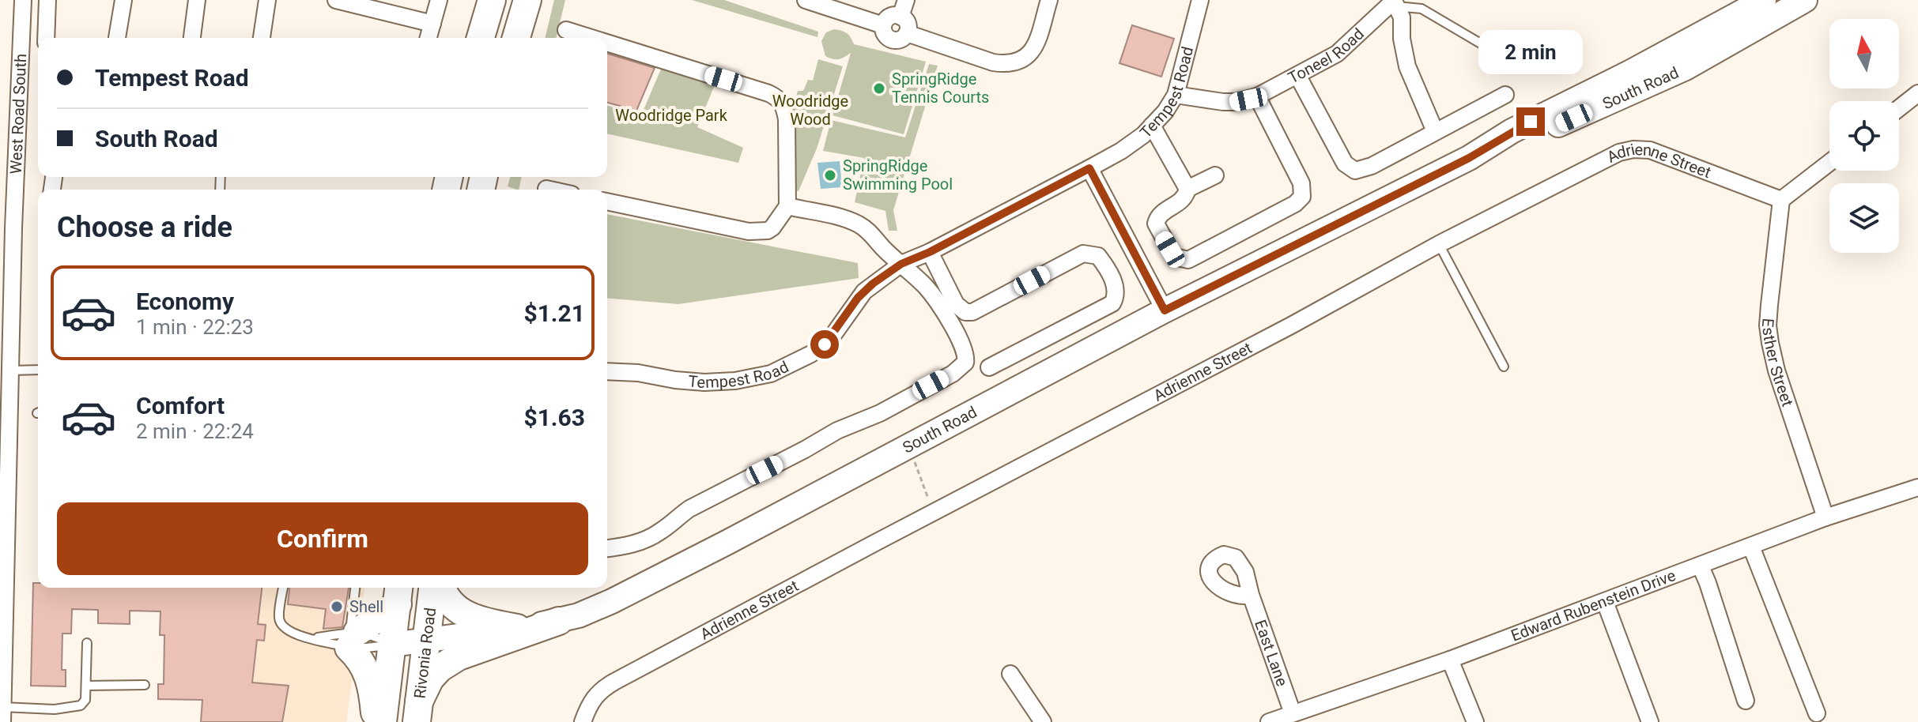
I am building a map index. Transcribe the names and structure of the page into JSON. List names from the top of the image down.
{
  "streets": {
    "main road": ["Rivonia Road"],
    "street": [
      "Toneel Road",
      "South Road",
      "Tempest Road",
      "West Road South",
      "Adrienne Street",
      "Esther Street",
      "Edward Rubenstein Drive",
      "East Lane"
    ]
  },
  "crossings": [
    ["Toneel Road", "Tempest Road"],
    ["South Road", "Rivonia Road"],
    ["Adrienne Street", "Esther Street"],
    ["Esther Street", "Edward Rubenstein Drive"],
    ["Edward Rubenstein Drive", "East Lane"]
  ],
  "parks": ["Woodridge Wood", "Woodridge Park"],
  "places": ["SpringRidge Tennis Courts", "SpringRidge Swimming Pool", "Shell"],
  "north": "top",
  "page": {
    "bubble": "2 min",
    "banner": ["Tempest Road", "South Road"],
    "heading": "Choose a ride",
    "list": [
      {
        "name": "Economy",
        "note": "1 min · 22:23",
        "value": "$1.21"
      },
      {
        "name": "Comfort",
        "note": "2 min · 22:24",
        "value": "$1.63"
      }
    ],
    "buttons": "Confirm"
  }
}
